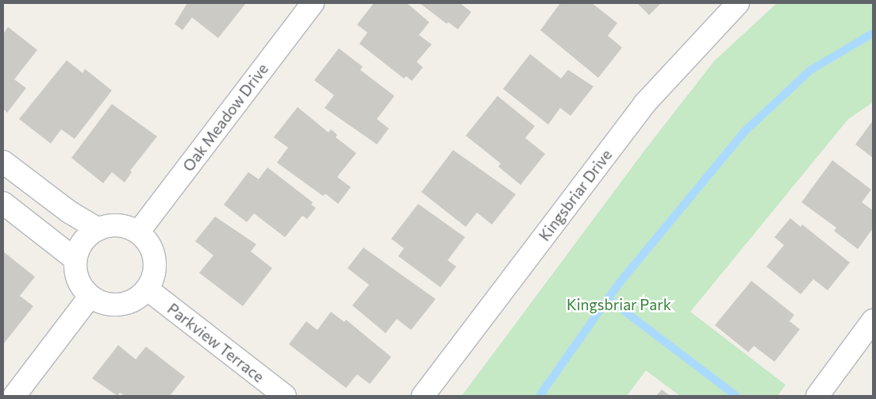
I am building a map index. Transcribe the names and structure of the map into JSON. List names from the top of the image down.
{
  "streets": {
    "street": ["Oak Meadow Drive", "Kingsbriar Drive", "Parkview Terrace"]
  },
  "crossings": [
    ["Oak Meadow Drive", "Parkview Terrace"]
  ],
  "parks": ["Kingsbriar Park"]
}
